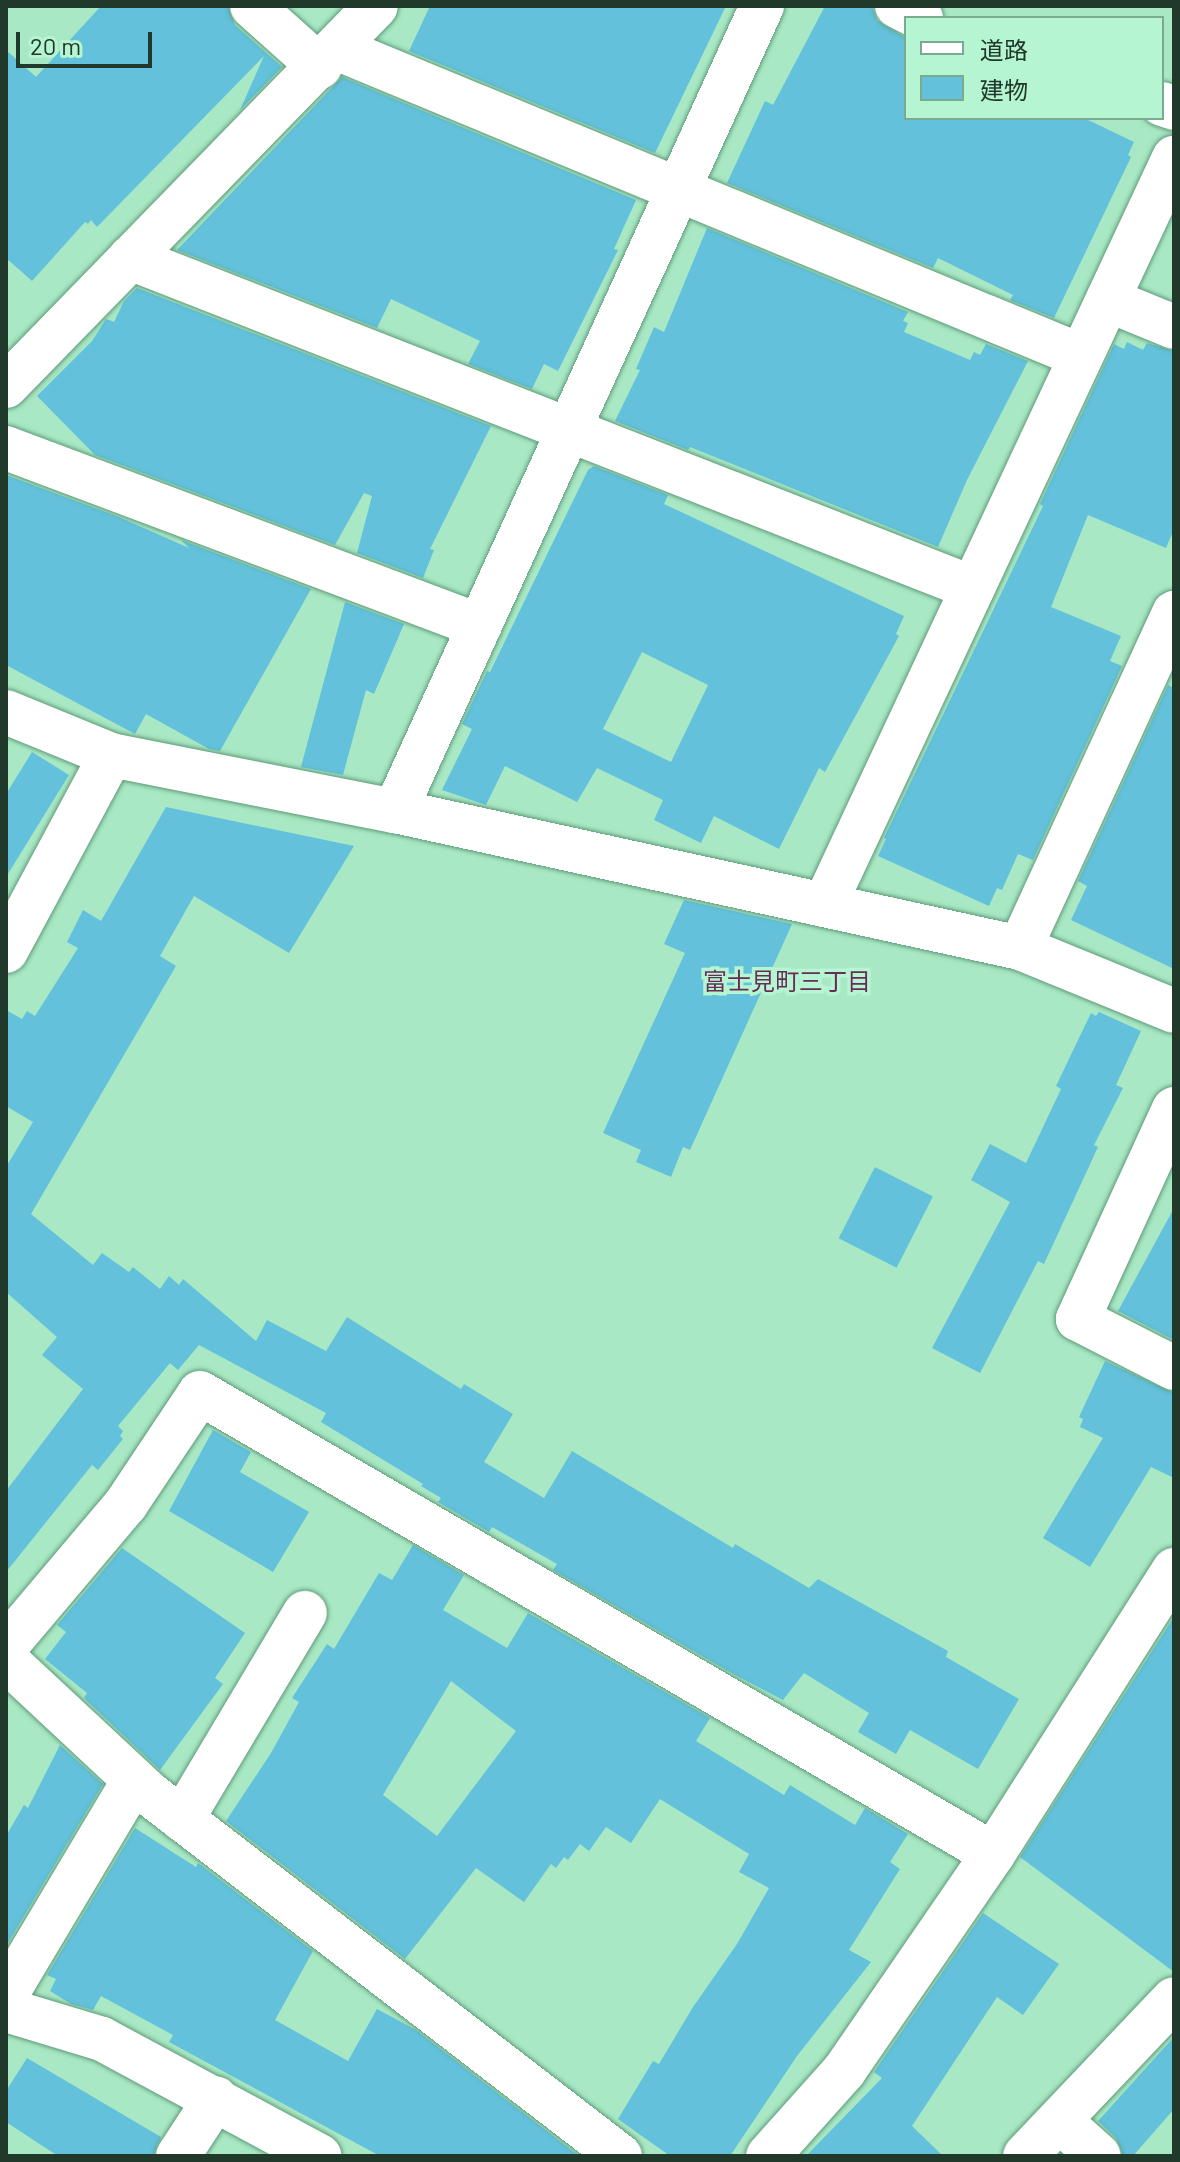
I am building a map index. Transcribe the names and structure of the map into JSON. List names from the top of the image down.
{
  "districts": ["富士見町三丁目"],
  "legend": ["道路", "建物"],
  "scale_bar": "20 m"
}
